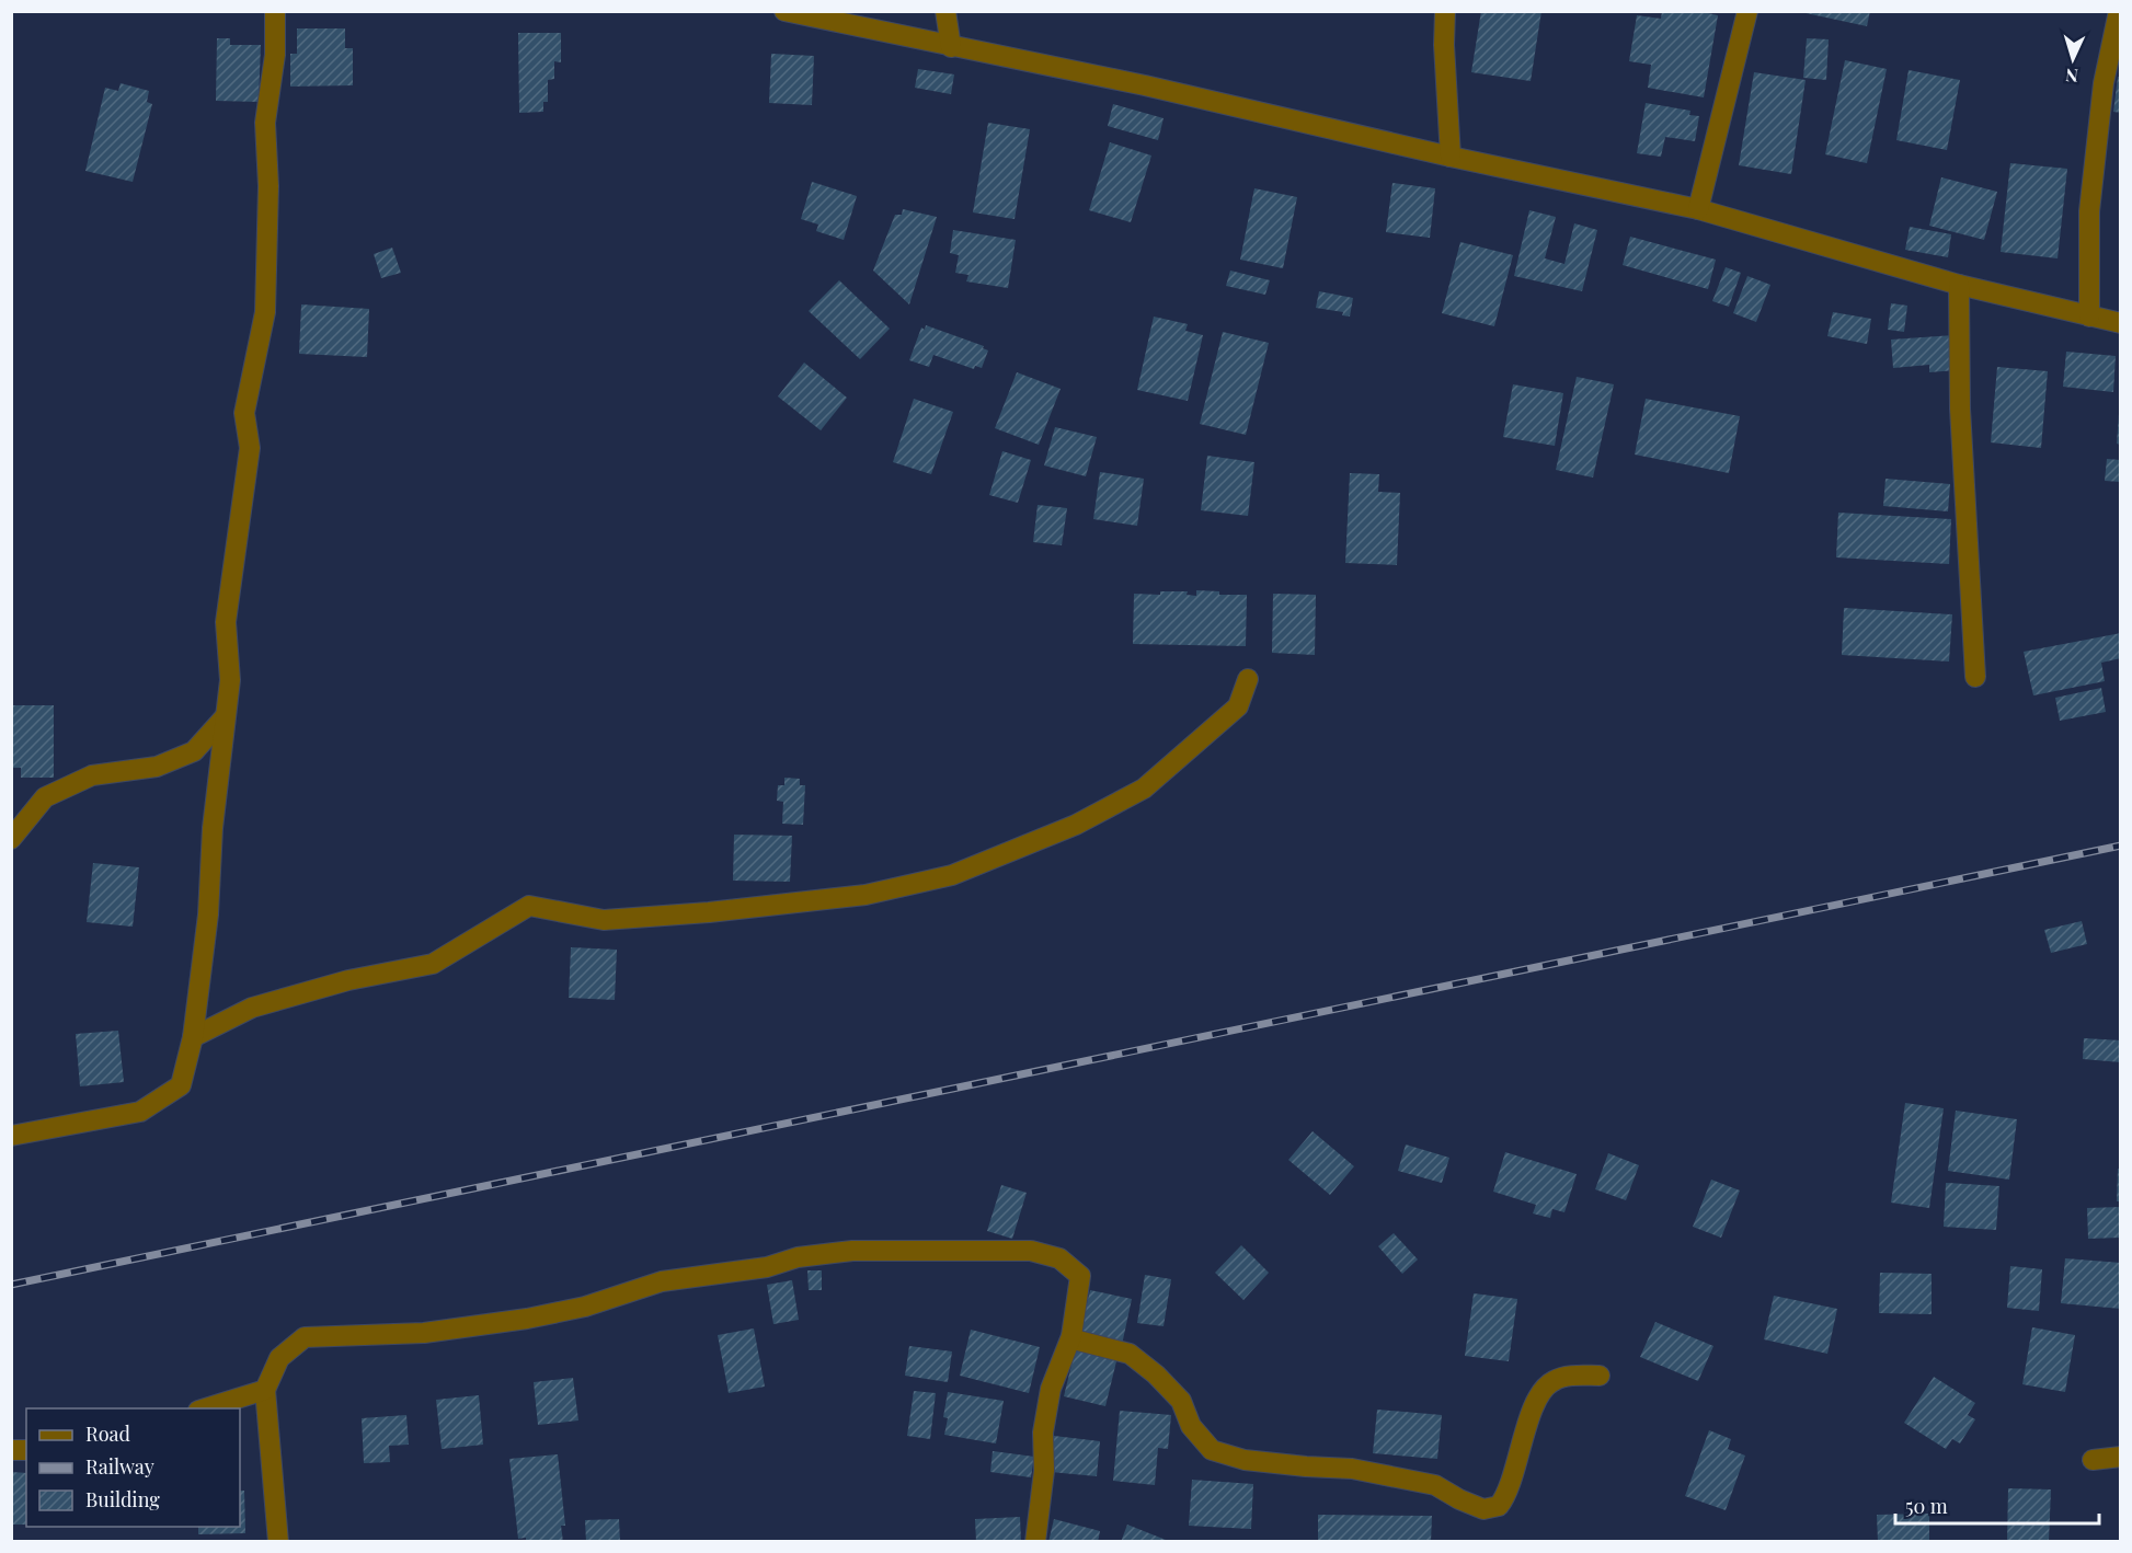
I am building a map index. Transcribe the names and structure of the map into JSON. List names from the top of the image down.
{
  "legend": ["Road", "Railway", "Building"],
  "scale_bar": "50 m",
  "north": "bottom"
}
